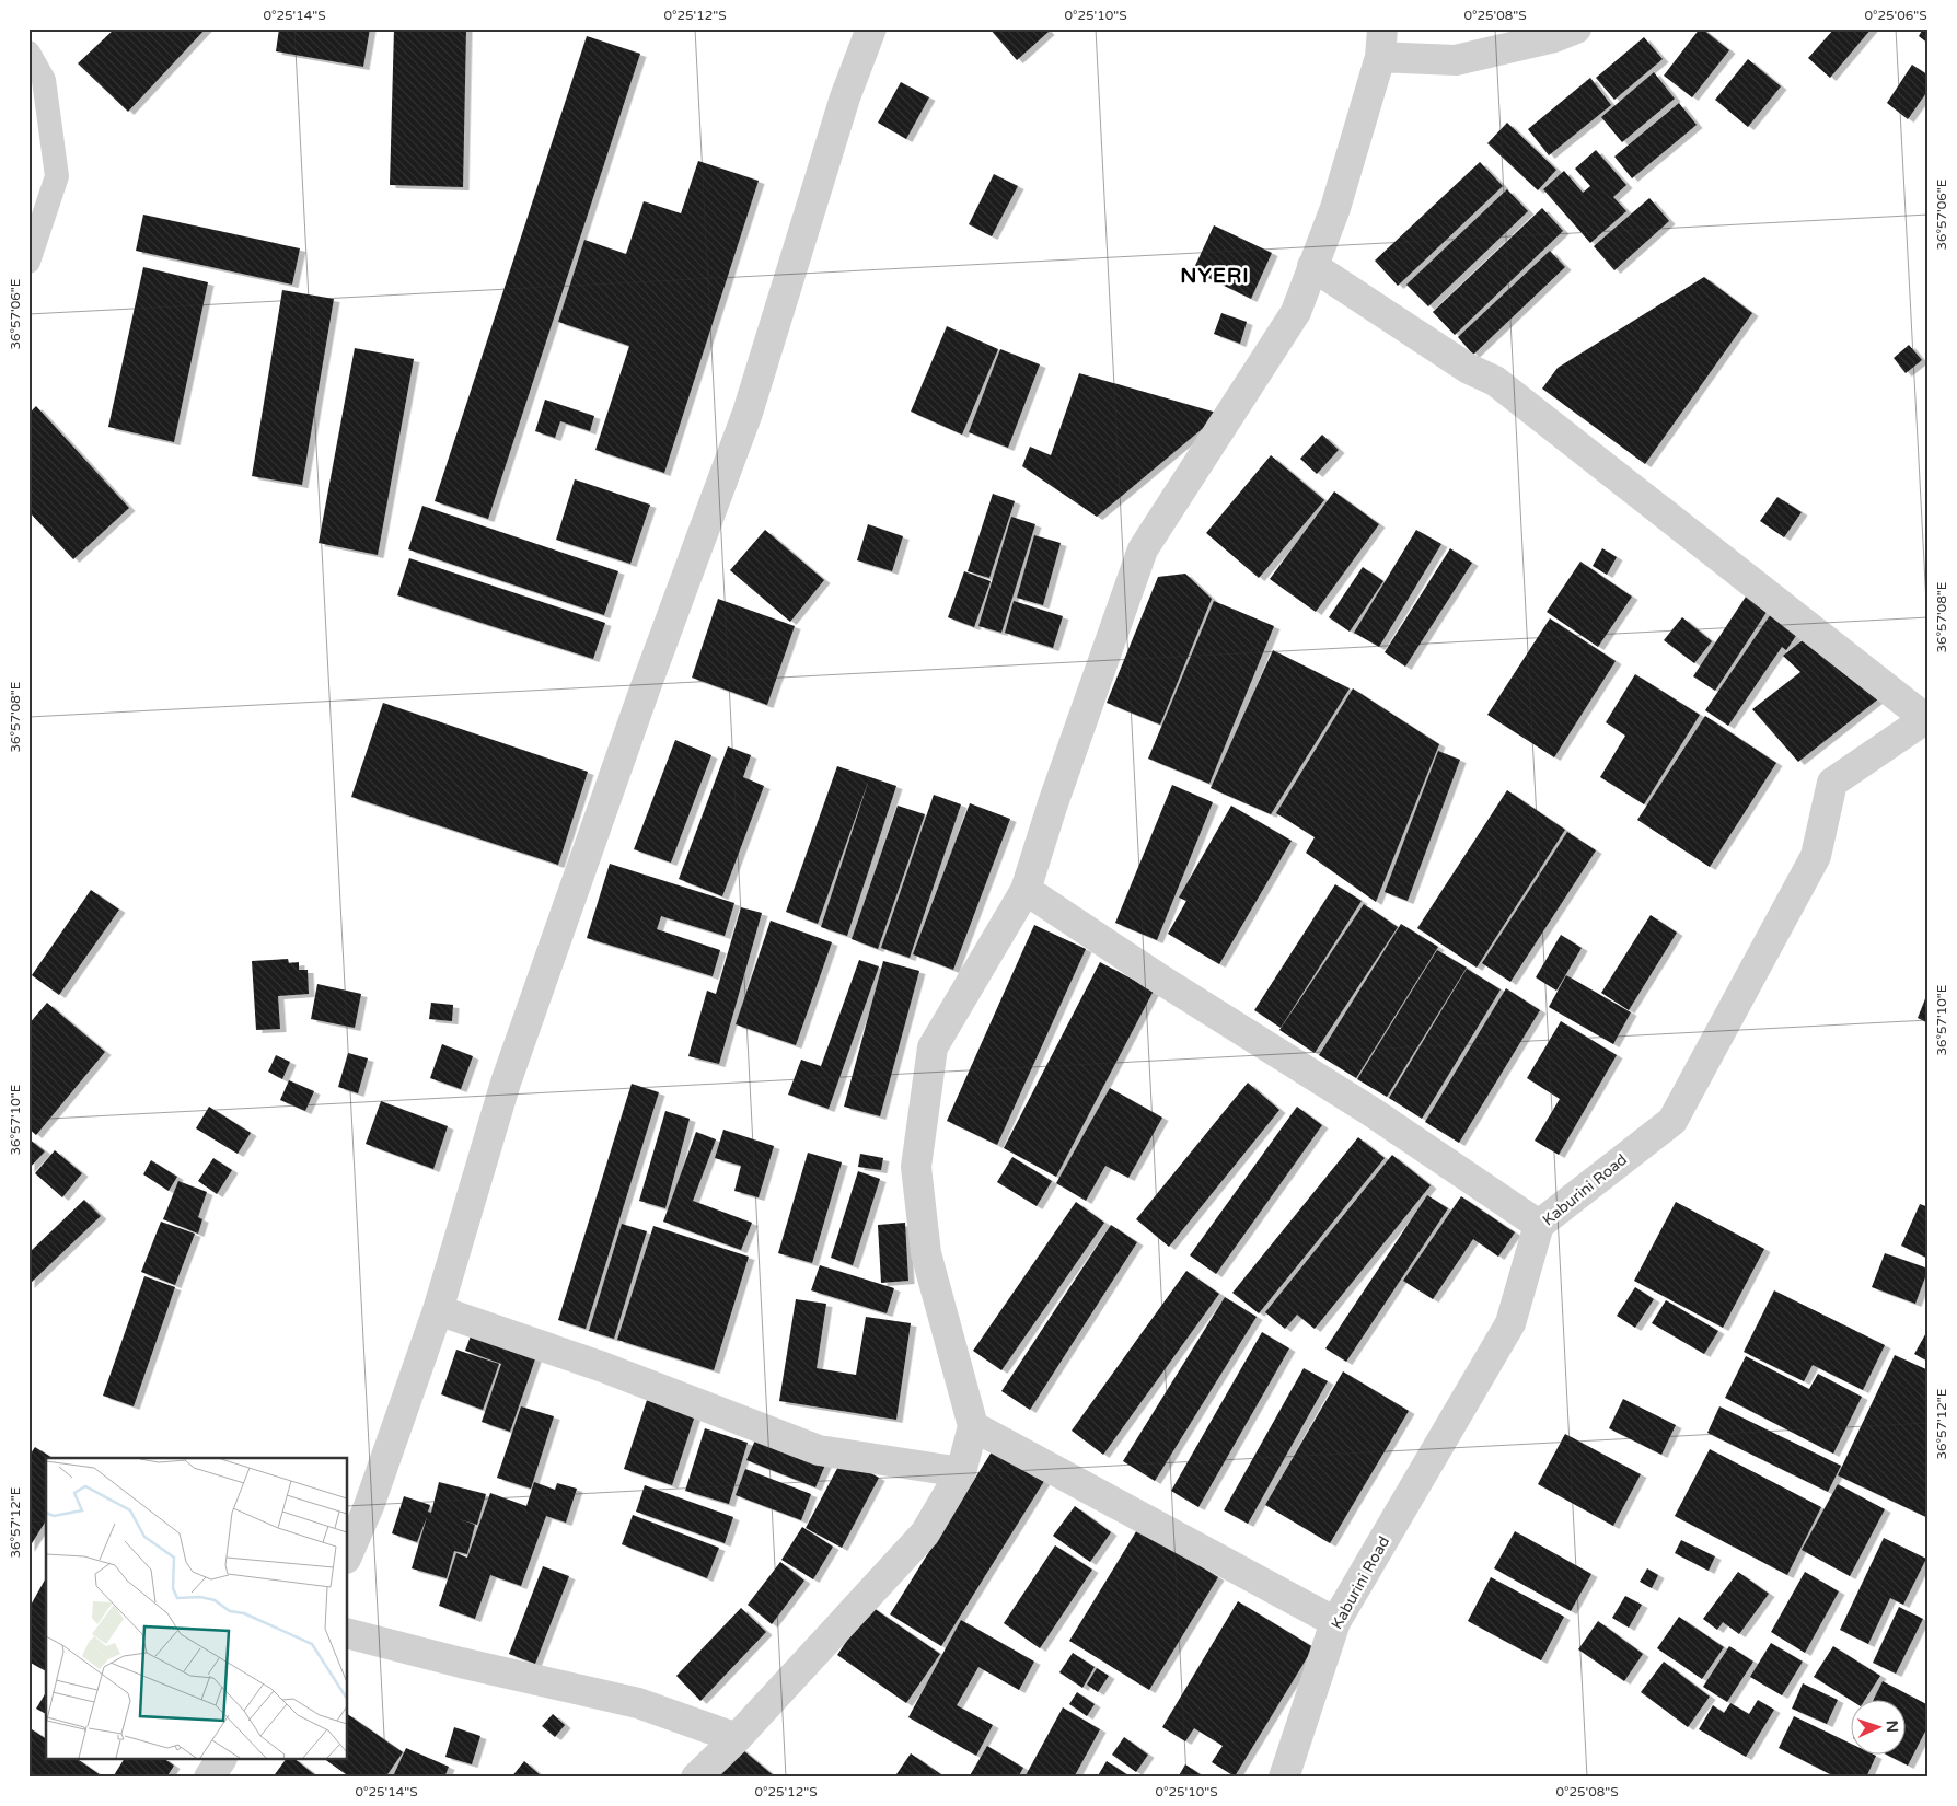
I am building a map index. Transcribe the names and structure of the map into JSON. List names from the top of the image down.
{
  "streets": {
    "street": ["Kaburini Road"]
  },
  "districts": ["NYERI"],
  "north": "right",
  "coordinates": [
    "0°25'14\"S",
    "0°25'12\"S",
    "0°25'10\"S",
    "0°25'08\"S",
    "0°25'06\"S",
    "36°57'06\"E",
    "36°57'08\"E",
    "36°57'10\"E",
    "36°57'12\"E"
  ]
}
